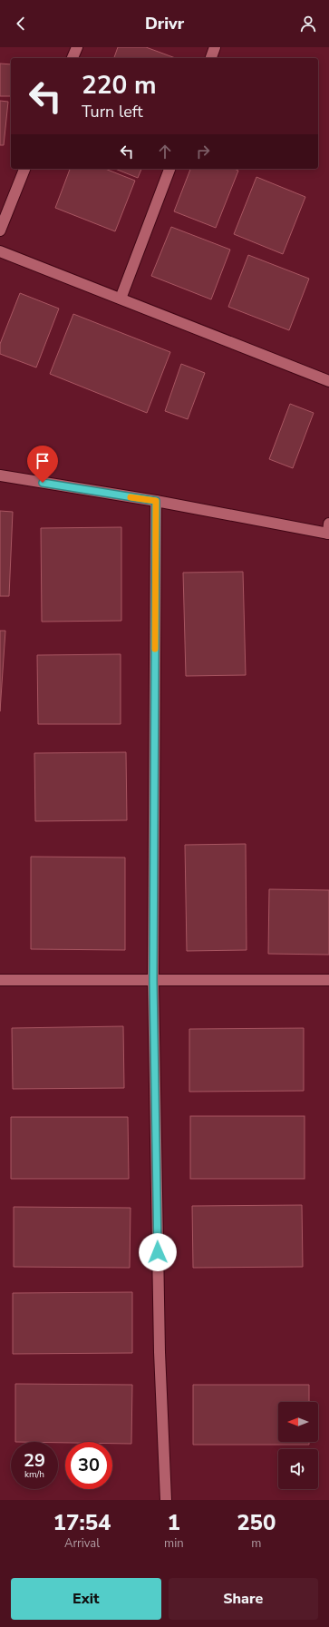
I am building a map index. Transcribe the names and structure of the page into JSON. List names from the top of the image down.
{
  "north": "left",
  "page": {
    "header": "Drivr",
    "turn": ["220 m", "Turn left"],
    "speed": "29 km/h",
    "limit": "30",
    "eta": [
      "17:54",
      "Arrival",
      "1",
      "min",
      "250",
      "m"
    ],
    "buttons": ["Exit", "Share"]
  }
}
